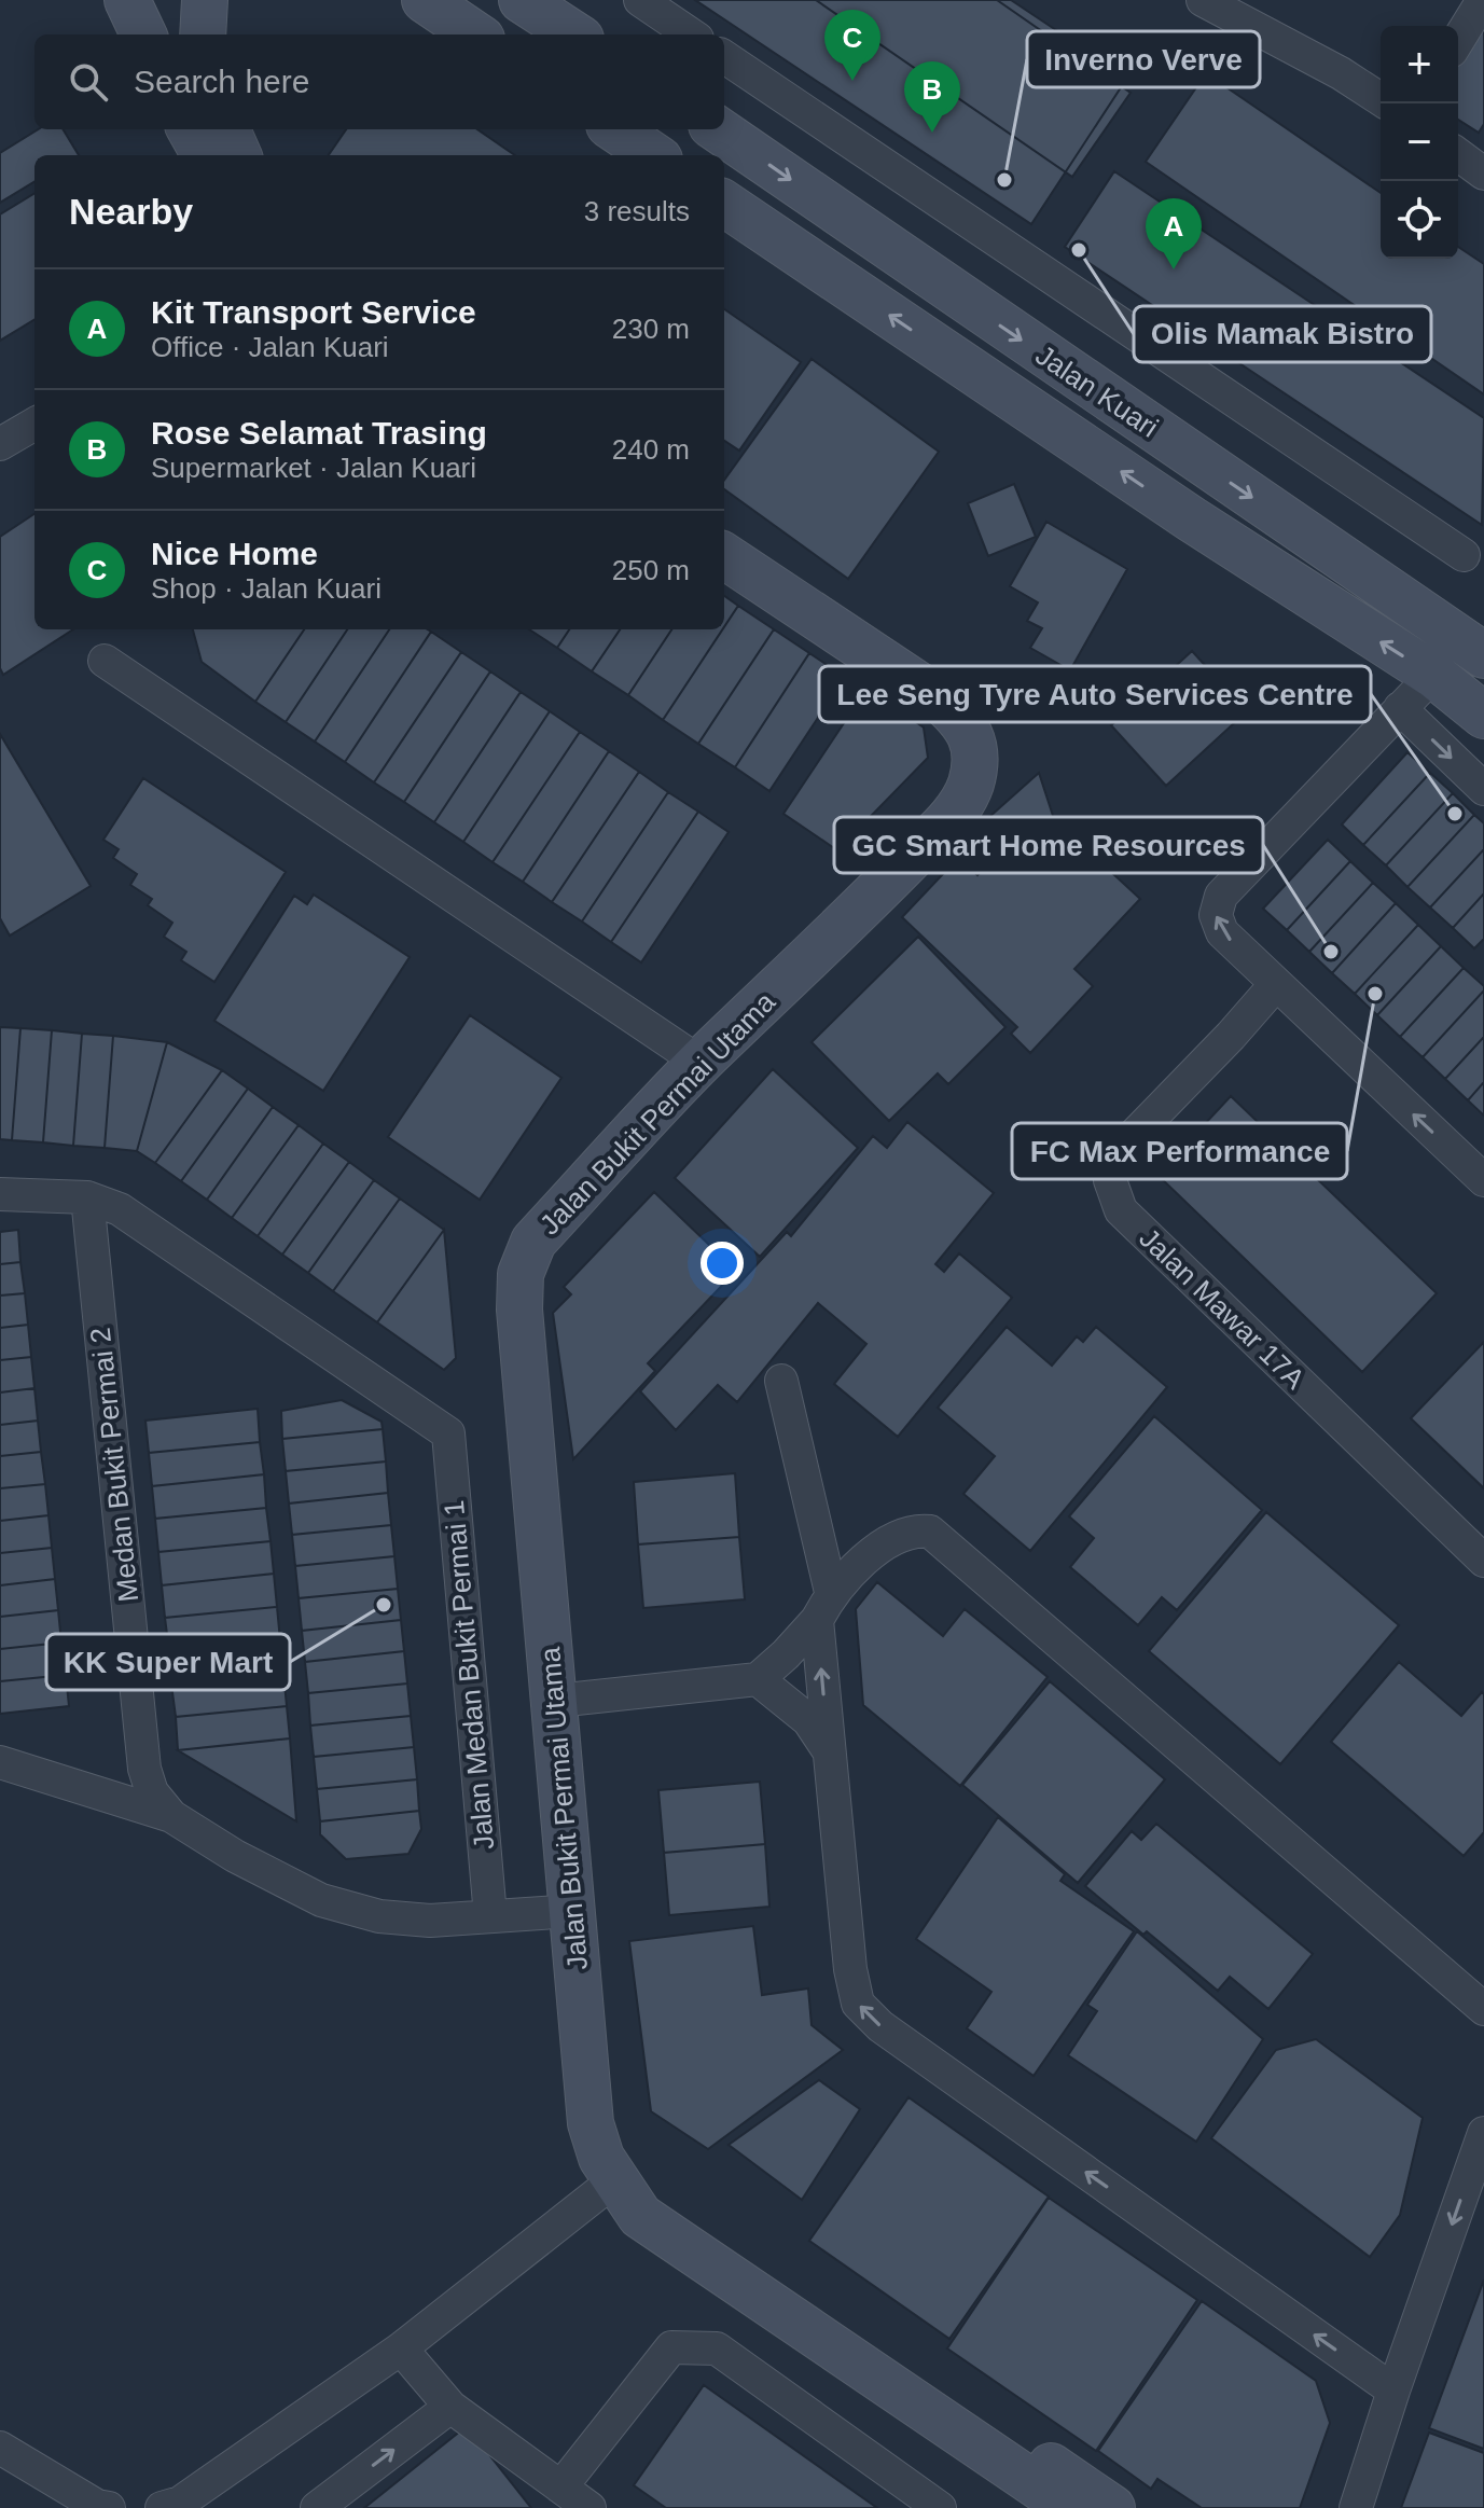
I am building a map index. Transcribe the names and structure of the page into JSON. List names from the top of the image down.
{
  "streets": {
    "street": [
      "Jalan Kuari",
      "Jalan Bukit Permai Utama",
      "Jalan Mawar 17A",
      "Medan Bukit Permai 2",
      "Jalan Medan Bukit Permai 1"
    ]
  },
  "crossings": [
    ["Jalan Bukit Permai Utama", "Medan Bukit Permai 2"],
    ["Medan Bukit Permai 2", "Jalan Medan Bukit Permai 1"]
  ],
  "places": [
    "Inverno Verve",
    "Olis Mamak Bistro",
    "Lee Seng Tyre Auto Services Centre",
    "GC Smart Home Resources",
    "FC Max Performance",
    "KK Super Mart"
  ],
  "page": {
    "pins": ["C", "B", "A"],
    "map_buttons": ["+", "−"],
    "search": "Search here",
    "heading": ["Nearby", "3 results"],
    "list": [
      {
        "mark": "A",
        "name": "Kit Transport Service",
        "note": "Office · Jalan Kuari",
        "value": "230 m"
      },
      {
        "mark": "B",
        "name": "Rose Selamat Trasing",
        "note": "Supermarket · Jalan Kuari",
        "value": "240 m"
      },
      {
        "mark": "C",
        "name": "Nice Home",
        "note": "Shop · Jalan Kuari",
        "value": "250 m"
      }
    ]
  }
}
